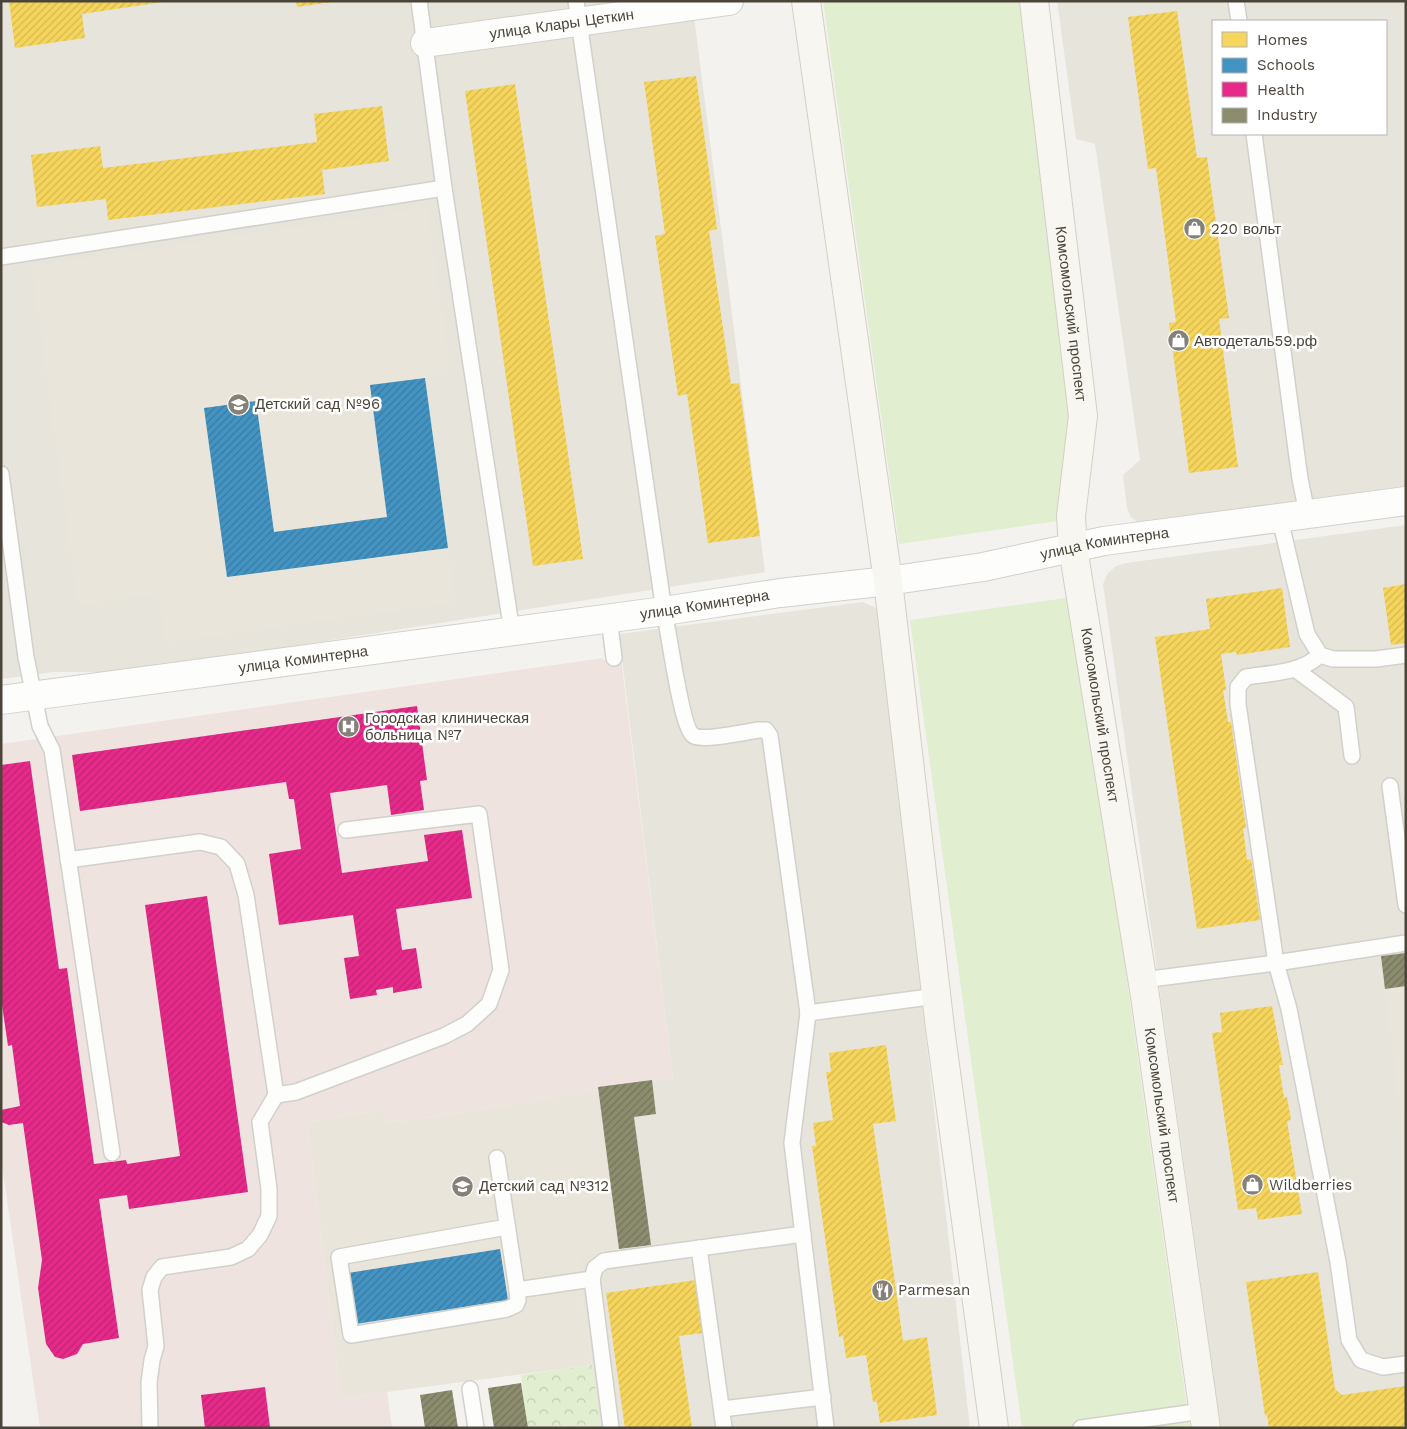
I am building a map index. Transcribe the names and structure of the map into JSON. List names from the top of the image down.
{
  "streets": {
    "street": ["улица Клары Цеткин", "Комсомольский проспект", "улица Коминтерна"]
  },
  "crossings": [
    ["Комсомольский проспект", "улица Коминтерна"]
  ],
  "places": {
    "shop": ["220 вольт", "Автодеталь59.рф", "Wildberries"],
    "school or university": ["Детский сад №96", "Детский сад №312"],
    "hospital": ["Городская клиническая больница №7"],
    "restaurant": ["Parmesan"]
  },
  "legend": [
    "Homes",
    "Schools",
    "Health",
    "Industry"
  ]
}
